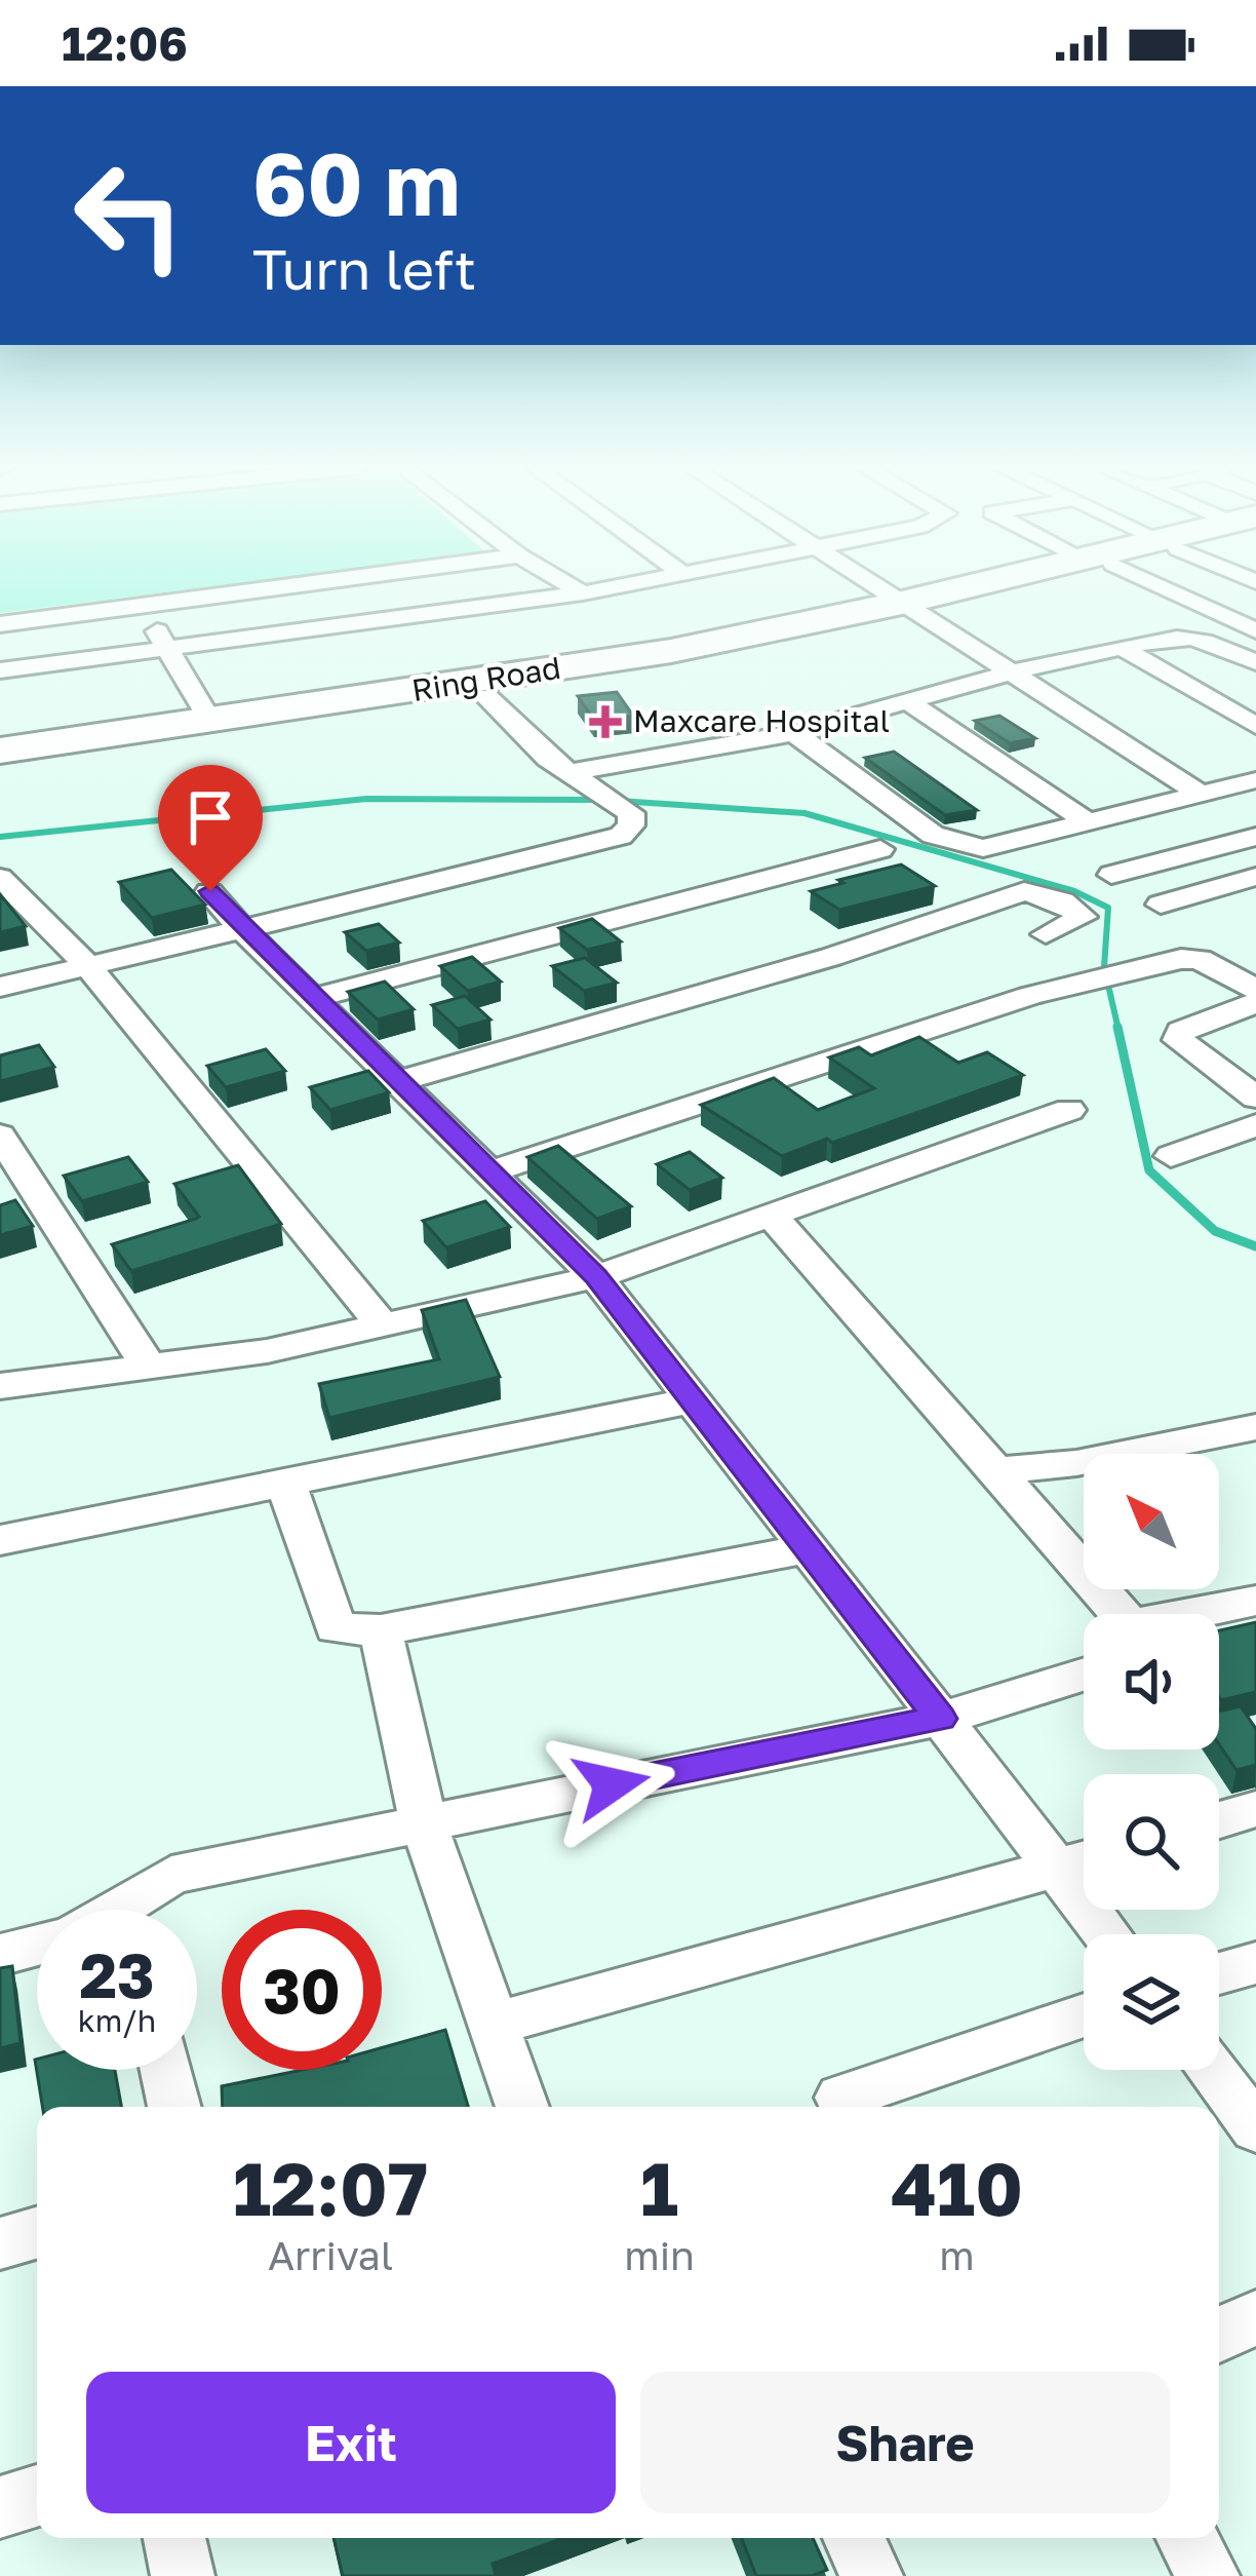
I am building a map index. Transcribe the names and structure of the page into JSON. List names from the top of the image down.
{
  "streets": {
    "highway": ["Ring Road"]
  },
  "places": {
    "health": ["Maxcare Hospital"]
  },
  "north": "top left",
  "page": {
    "status": "12:06",
    "turn": ["60 m", "Turn left"],
    "speed": "23 km/h",
    "limit": "30",
    "eta": [
      "12:07",
      "Arrival",
      "1",
      "min",
      "410",
      "m"
    ],
    "buttons": ["Exit", "Share"]
  }
}
